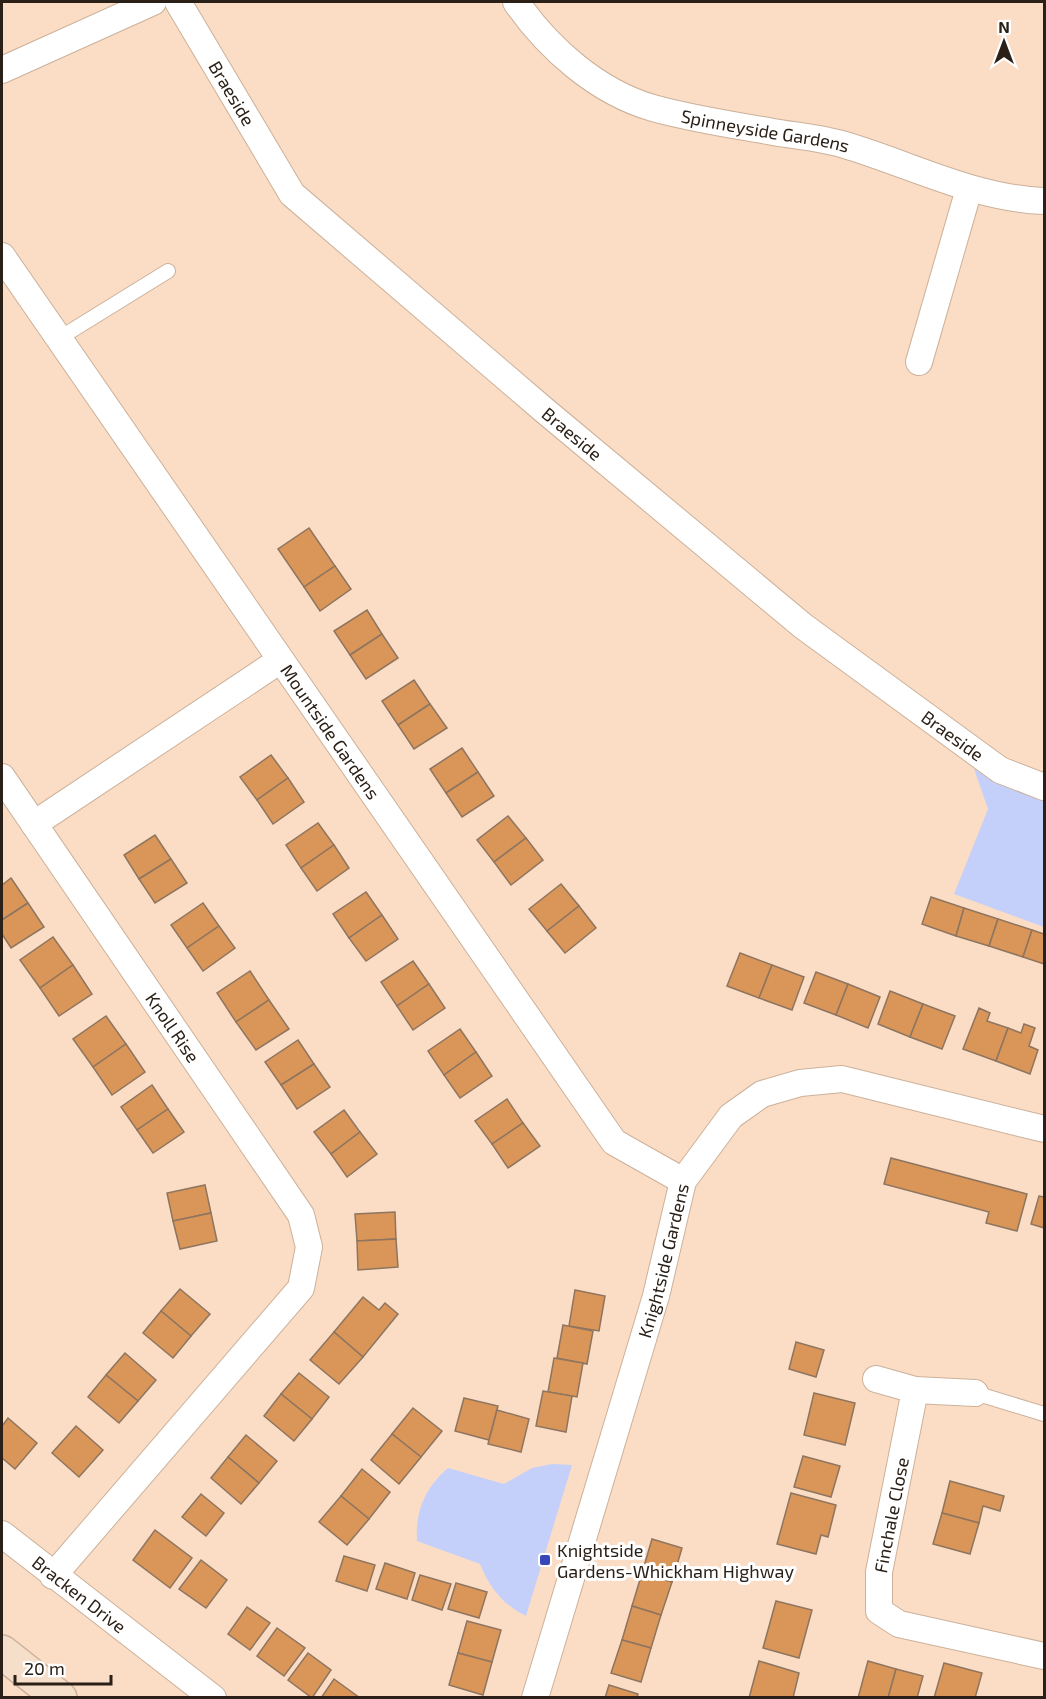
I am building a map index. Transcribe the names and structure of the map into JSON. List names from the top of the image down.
{
  "streets": {
    "street": [
      "Braeside",
      "Spinneyside Gardens",
      "Mountside Gardens",
      "Knoll Rise",
      "Knightside Gardens",
      "Finchale Close",
      "Bracken Drive"
    ]
  },
  "crossings": [
    ["Mountside Gardens", "Knightside Gardens"],
    ["Knoll Rise", "Bracken Drive"]
  ],
  "places": {
    "transit": ["Knightside Gardens-Whickham Highway"]
  },
  "scale_bar": "20 m",
  "north": "top"
}
